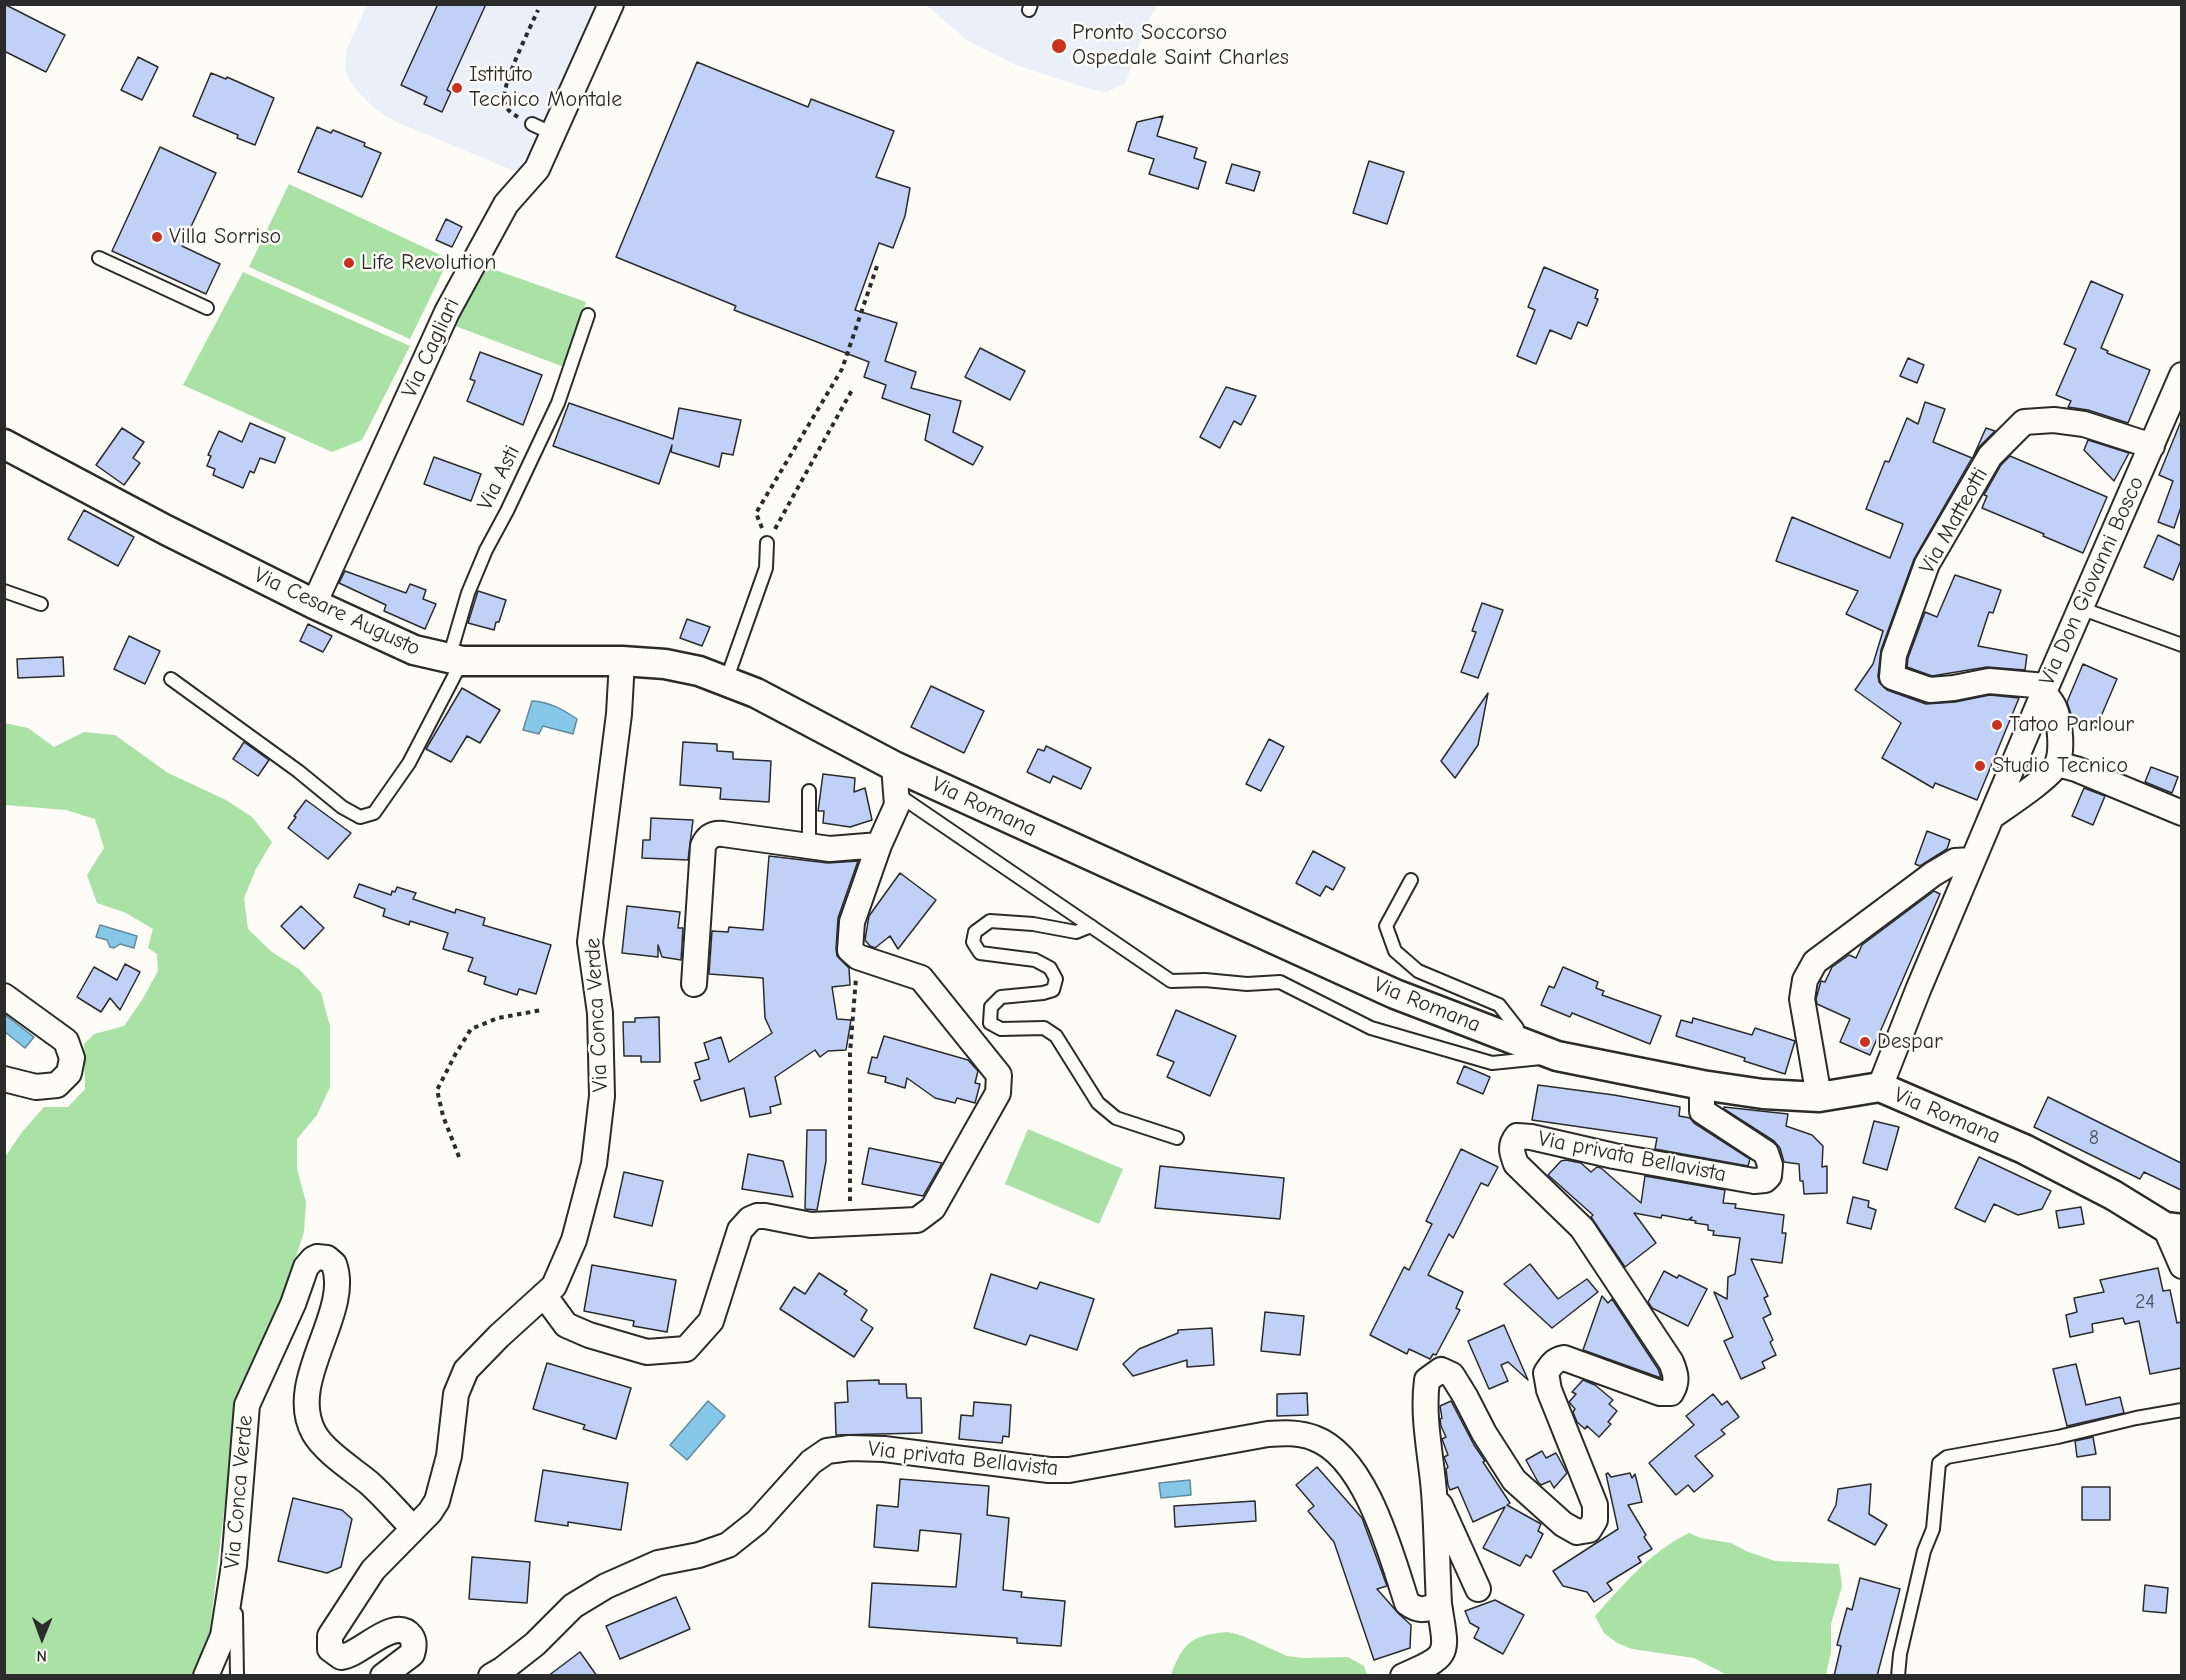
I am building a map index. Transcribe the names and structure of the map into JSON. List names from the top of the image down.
{
  "streets": {
    "street": [
      "Via Cagliari",
      "Via Matteotti",
      "Via Don Giovanni Bosco",
      "Via Cesare Augusto",
      "Via Romana",
      "Via Conca Verde",
      "Via privata Bellavista"
    ],
    "lane": ["Via Asti"]
  },
  "crossings": [
    ["Via Cagliari", "Via Cesare Augusto"],
    ["Via Asti", "Via Cesare Augusto"],
    ["Via Matteotti", "Via Don Giovanni Bosco"],
    ["Via Don Giovanni Bosco", "Via Romana"],
    ["Via Cesare Augusto", "Via Romana"],
    ["Via Cesare Augusto", "Via Conca Verde"],
    ["Via Romana", "Via privata Bellavista"]
  ],
  "places": [
    "Pronto Soccorso Ospedale Saint Charles",
    "Istituto Tecnico Montale",
    "Villa Sorriso",
    "Life Revolution",
    "Tatoo Parlour",
    "Studio Tecnico",
    "Despar"
  ],
  "house_numbers": ["8", "24"],
  "north": "bottom"
}
